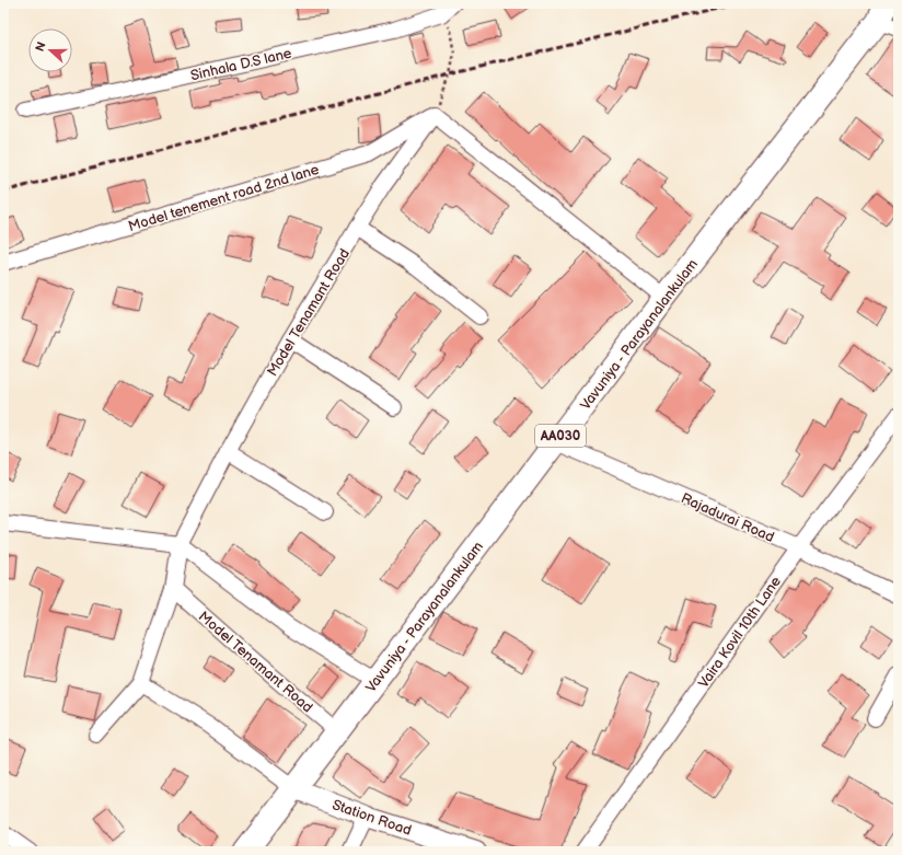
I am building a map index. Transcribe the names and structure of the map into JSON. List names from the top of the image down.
{
  "streets": {
    "highway": ["Vavuniya - Parayanalankulam", "AA030"],
    "main road": ["Station Road"],
    "street": [
      "Sinhala D.S lane",
      "Model tenement road 2nd lane",
      "Model Tenamant Road",
      "Rajadurai Road",
      "Vaira Kovil 10th Lane"
    ]
  },
  "crossings": [
    ["Model tenement road 2nd lane", "Model Tenamant Road"],
    ["Model Tenamant Road", "Vavuniya - Parayanalankulam"],
    ["Vavuniya - Parayanalankulam", "Rajadurai Road"],
    ["Vavuniya - Parayanalankulam", "Station Road"],
    ["Rajadurai Road", "Vaira Kovil 10th Lane"]
  ],
  "north": "left"
}
